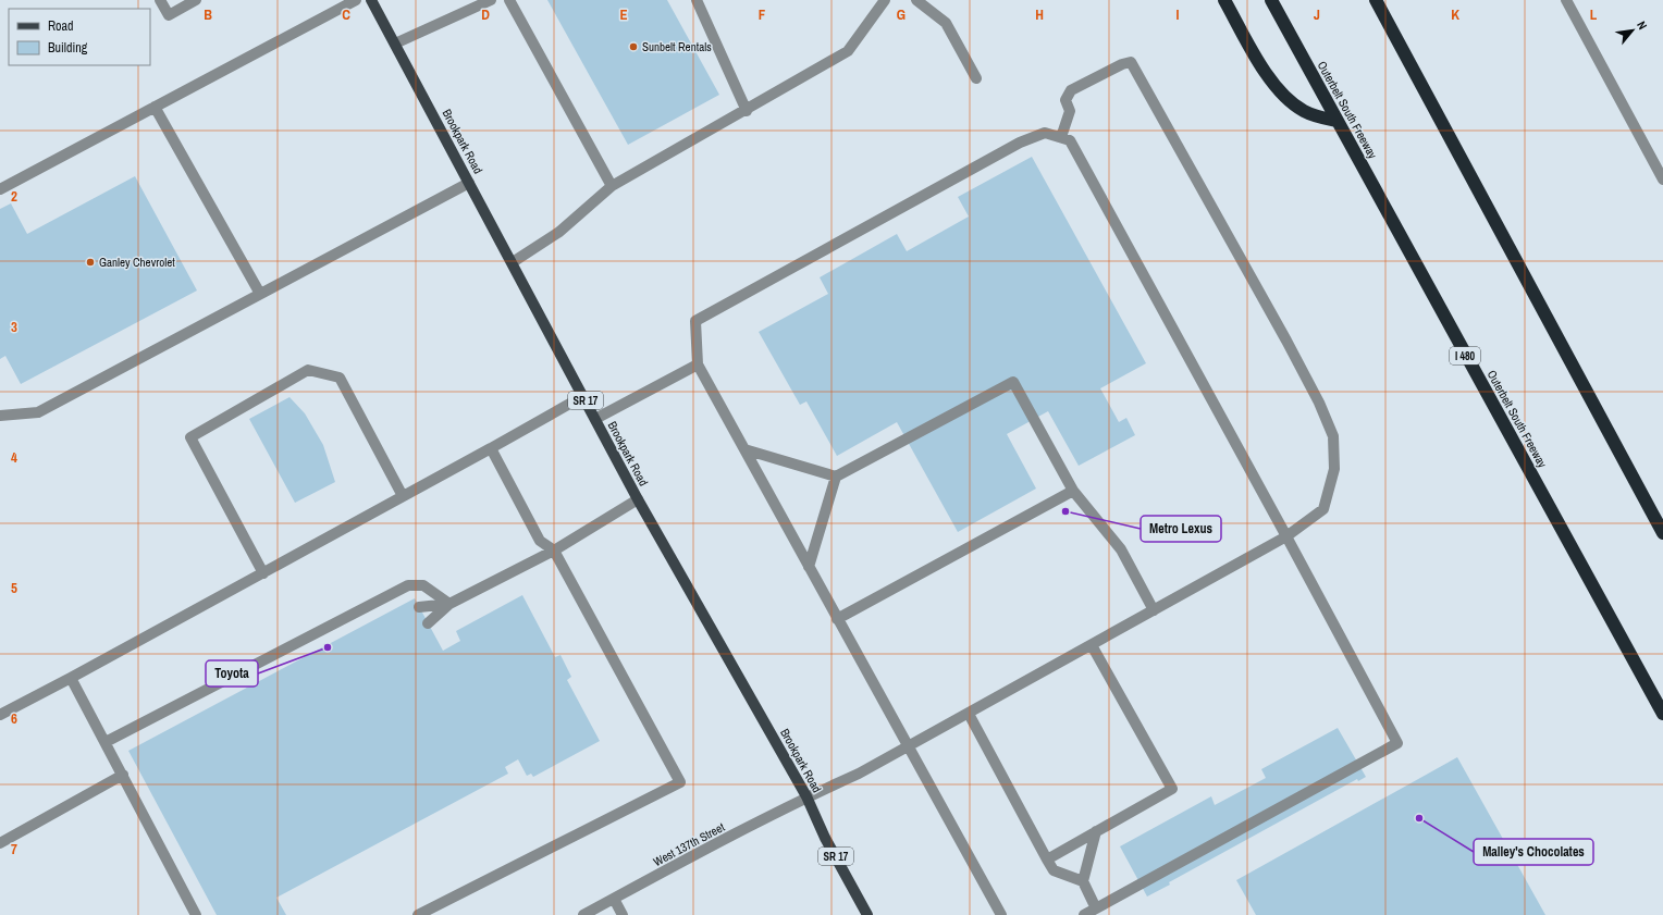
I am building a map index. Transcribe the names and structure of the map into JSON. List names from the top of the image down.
{
  "streets": {
    "highway": ["Outerbelt South Freeway", "I 480"],
    "main road": ["Brookpark Road", "SR 17"],
    "street": ["West 137th Street"]
  },
  "crossings": [
    ["Brookpark Road", "West 137th Street"]
  ],
  "places": [
    "Sunbelt Rentals",
    "Ganley Chevrolet",
    "Metro Lexus",
    "Toyota",
    "Malley's Chocolates"
  ],
  "legend": ["Road", "Building"],
  "north": "top right",
  "grid": {
    "columns": [
      "B",
      "C",
      "D",
      "E",
      "F",
      "G",
      "H",
      "I",
      "J",
      "K",
      "L"
    ],
    "rows": [
      "2",
      "3",
      "4",
      "5",
      "6",
      "7"
    ]
  }
}
